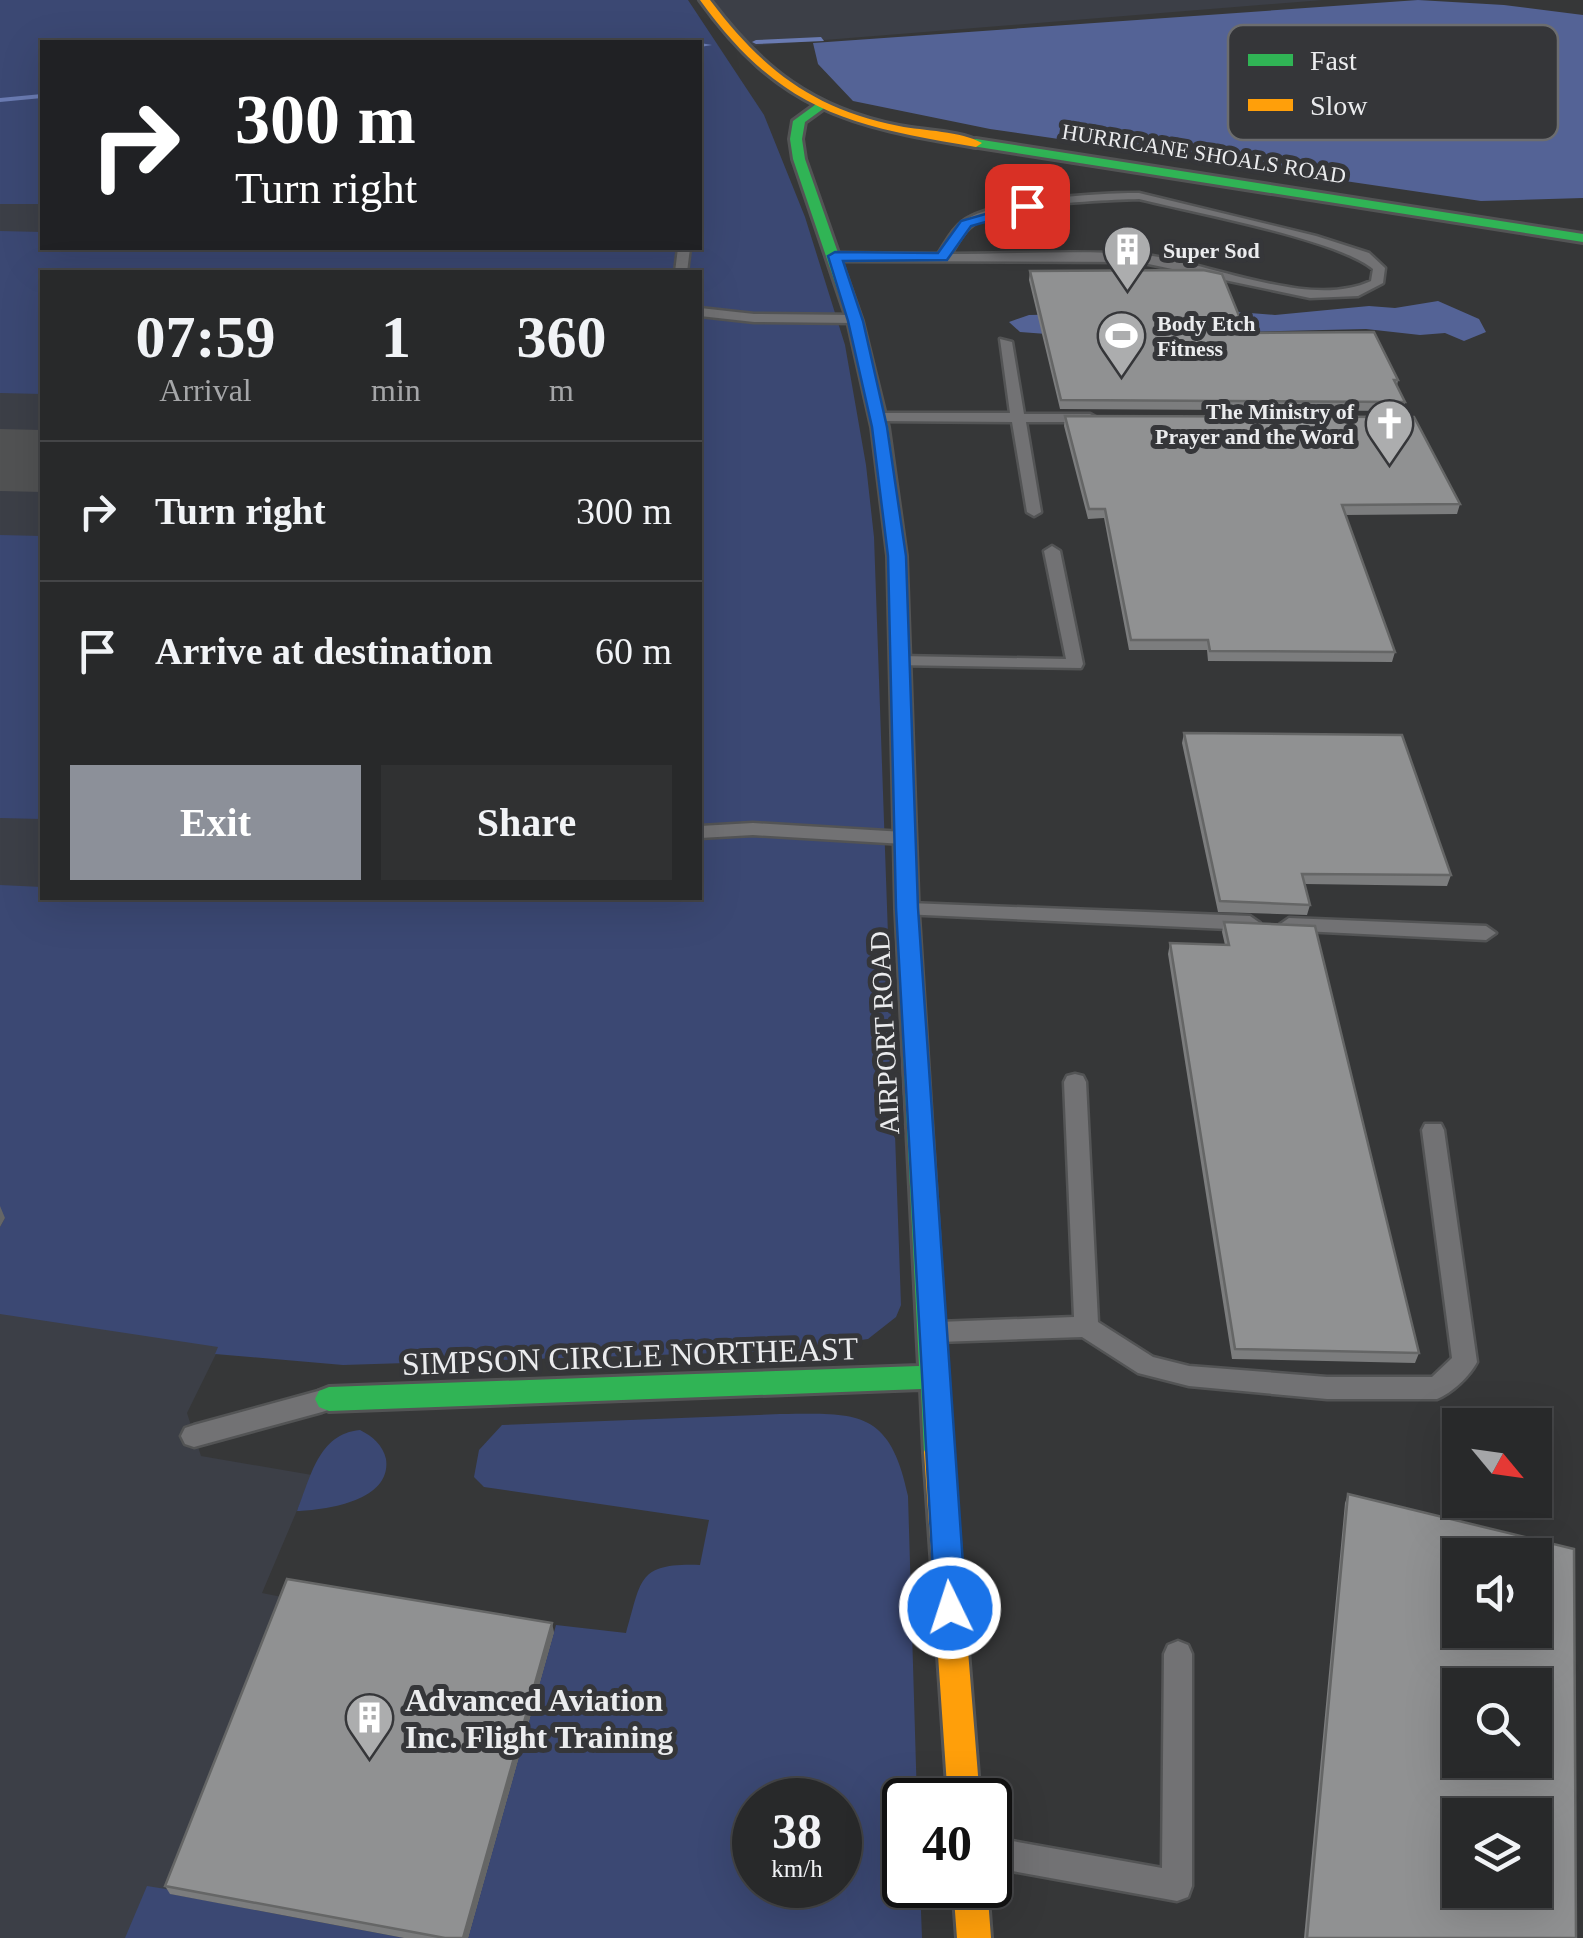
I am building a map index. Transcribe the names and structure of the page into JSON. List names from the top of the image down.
{
  "streets": {
    "street": ["HURRICANE SHOALS ROAD", "AIRPORT ROAD", "SIMPSON CIRCLE NORTHEAST"]
  },
  "crossings": [
    ["HURRICANE SHOALS ROAD", "AIRPORT ROAD"],
    ["AIRPORT ROAD", "SIMPSON CIRCLE NORTHEAST"]
  ],
  "places": {
    "building": ["Super Sod", "Advanced Aviation Inc. Flight Training"],
    "sports": ["Body Etch Fitness"],
    "church": ["The Ministry of Prayer and the Word"]
  },
  "legend": ["Fast", "Slow"],
  "north": "bottom right",
  "page": {
    "turn": ["300 m", "Turn right"],
    "eta": [
      "07:59",
      "Arrival",
      "1",
      "min",
      "360",
      "m"
    ],
    "list": [
      {
        "name": "Turn right",
        "value": "300 m"
      },
      {
        "name": "Arrive at destination",
        "value": "60 m"
      }
    ],
    "buttons": ["Exit", "Share"],
    "speed": "38 km/h",
    "limit": "40"
  }
}
